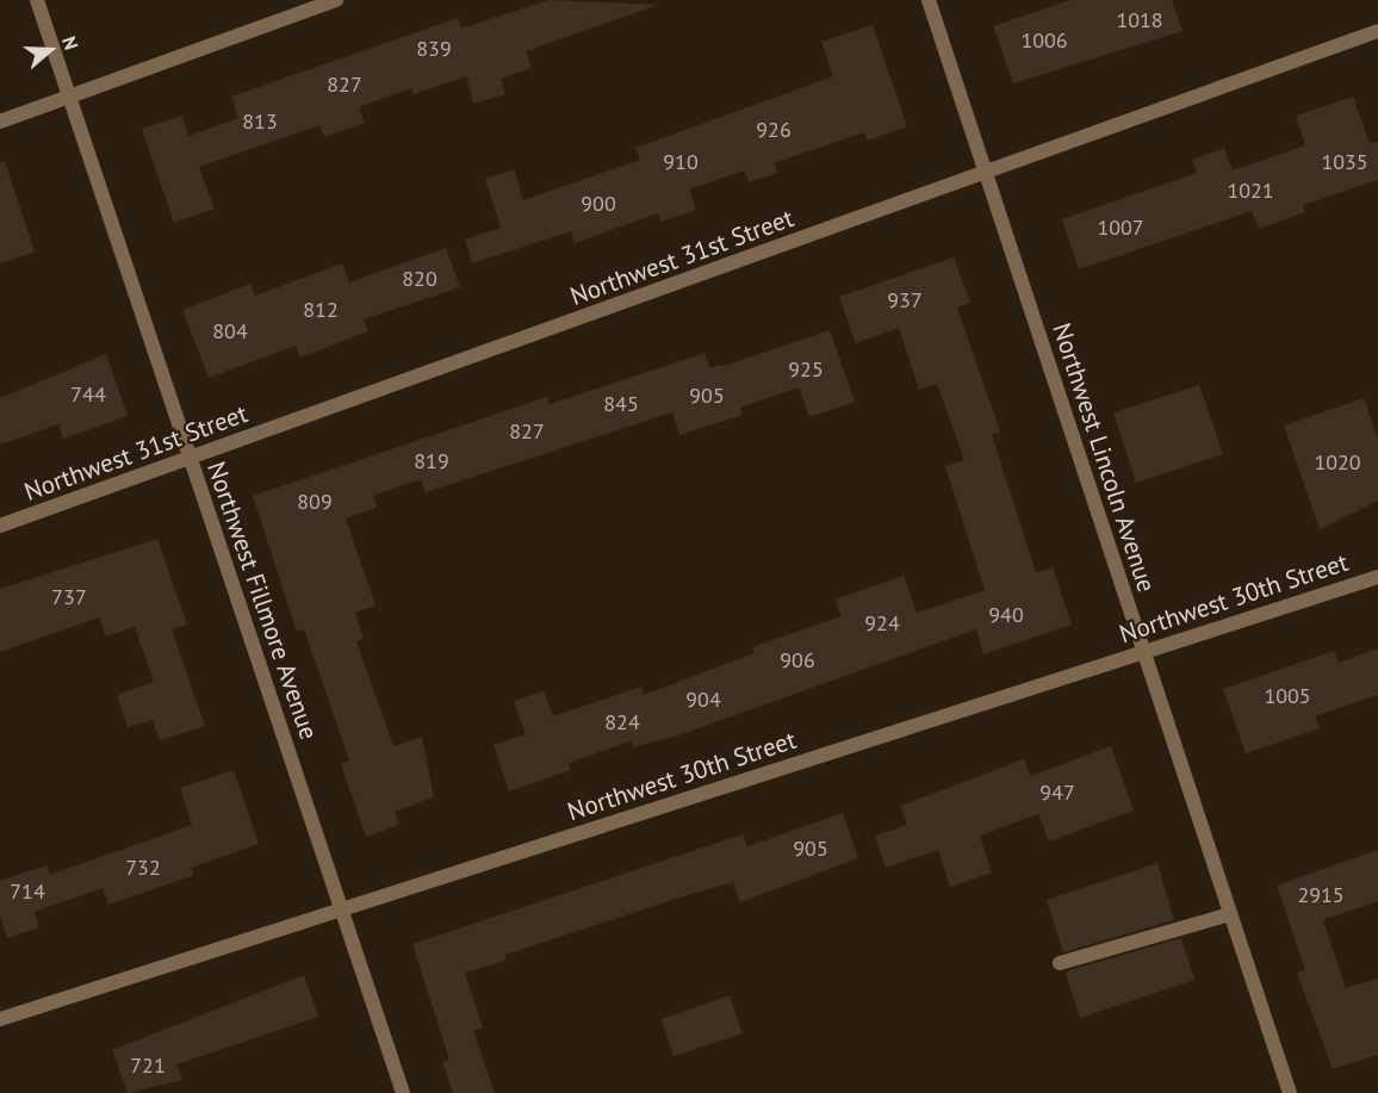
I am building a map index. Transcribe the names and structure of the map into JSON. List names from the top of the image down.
{
  "streets": {
    "street": [
      "Northwest 31st Street",
      "Northwest Lincoln Avenue",
      "Northwest 30th Street",
      "Northwest Fillmore Avenue"
    ]
  },
  "crossings": [
    ["Northwest 31st Street", "Northwest Lincoln Avenue"],
    ["Northwest 31st Street", "Northwest Fillmore Avenue"],
    ["Northwest Lincoln Avenue", "Northwest 30th Street"],
    ["Northwest 30th Street", "Northwest Fillmore Avenue"]
  ],
  "house_numbers": [
    "1018",
    "1006",
    "839",
    "827",
    "813",
    "926",
    "910",
    "1035",
    "1021",
    "900",
    "1007",
    "820",
    "937",
    "812",
    "804",
    "925",
    "744",
    "905",
    "845",
    "827",
    "819",
    "1020",
    "809",
    "737",
    "940",
    "924",
    "906",
    "1005",
    "904",
    "824",
    "947",
    "905",
    "732",
    "714",
    "2915",
    "721"
  ],
  "north": "right"
}
